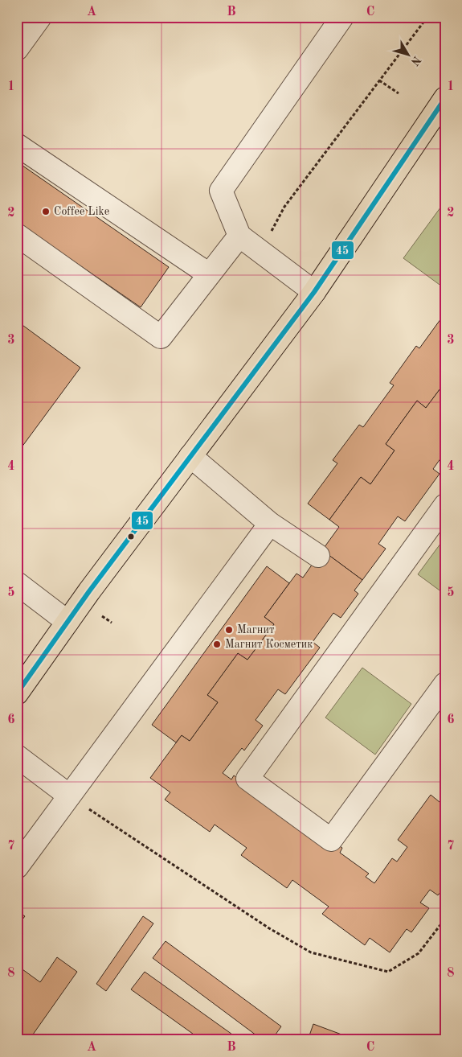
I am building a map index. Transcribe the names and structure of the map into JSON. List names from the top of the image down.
{
  "places": ["Coffee Like", "Магнит", "Магнит Косметик"],
  "lines": ["transit line 45"],
  "north": "bottom right",
  "grid": {
    "columns": ["A", "B", "C"],
    "rows": [
      "1",
      "2",
      "3",
      "4",
      "5",
      "6",
      "7",
      "8"
    ]
  }
}
